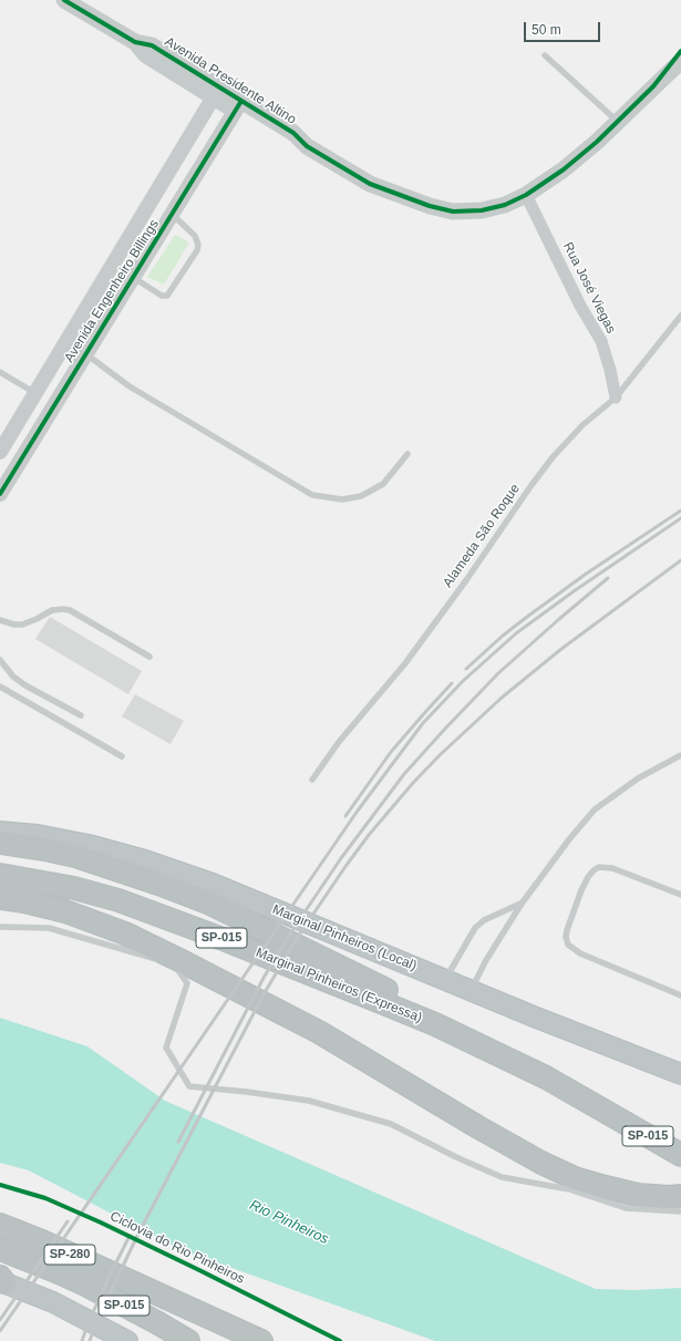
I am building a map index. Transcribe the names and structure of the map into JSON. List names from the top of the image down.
{
  "streets": {
    "highway": [
      "SP-015",
      "Marginal Pinheiros (Local)",
      "Marginal Pinheiros (Expressa)",
      "SP-280"
    ],
    "main road": ["Avenida Presidente Altino"],
    "street": ["Rua José Viegas", "Avenida Engenheiro Billings"],
    "lane": ["Alameda São Roque"],
    "cycle path": ["Ciclovia do Rio Pinheiros"]
  },
  "crossings": [
    ["Avenida Presidente Altino", "Rua José Viegas"],
    ["Avenida Presidente Altino", "Avenida Engenheiro Billings"],
    ["Rua José Viegas", "Alameda São Roque"]
  ],
  "water": ["Rio Pinheiros"],
  "scale_bar": "50 m"
}
